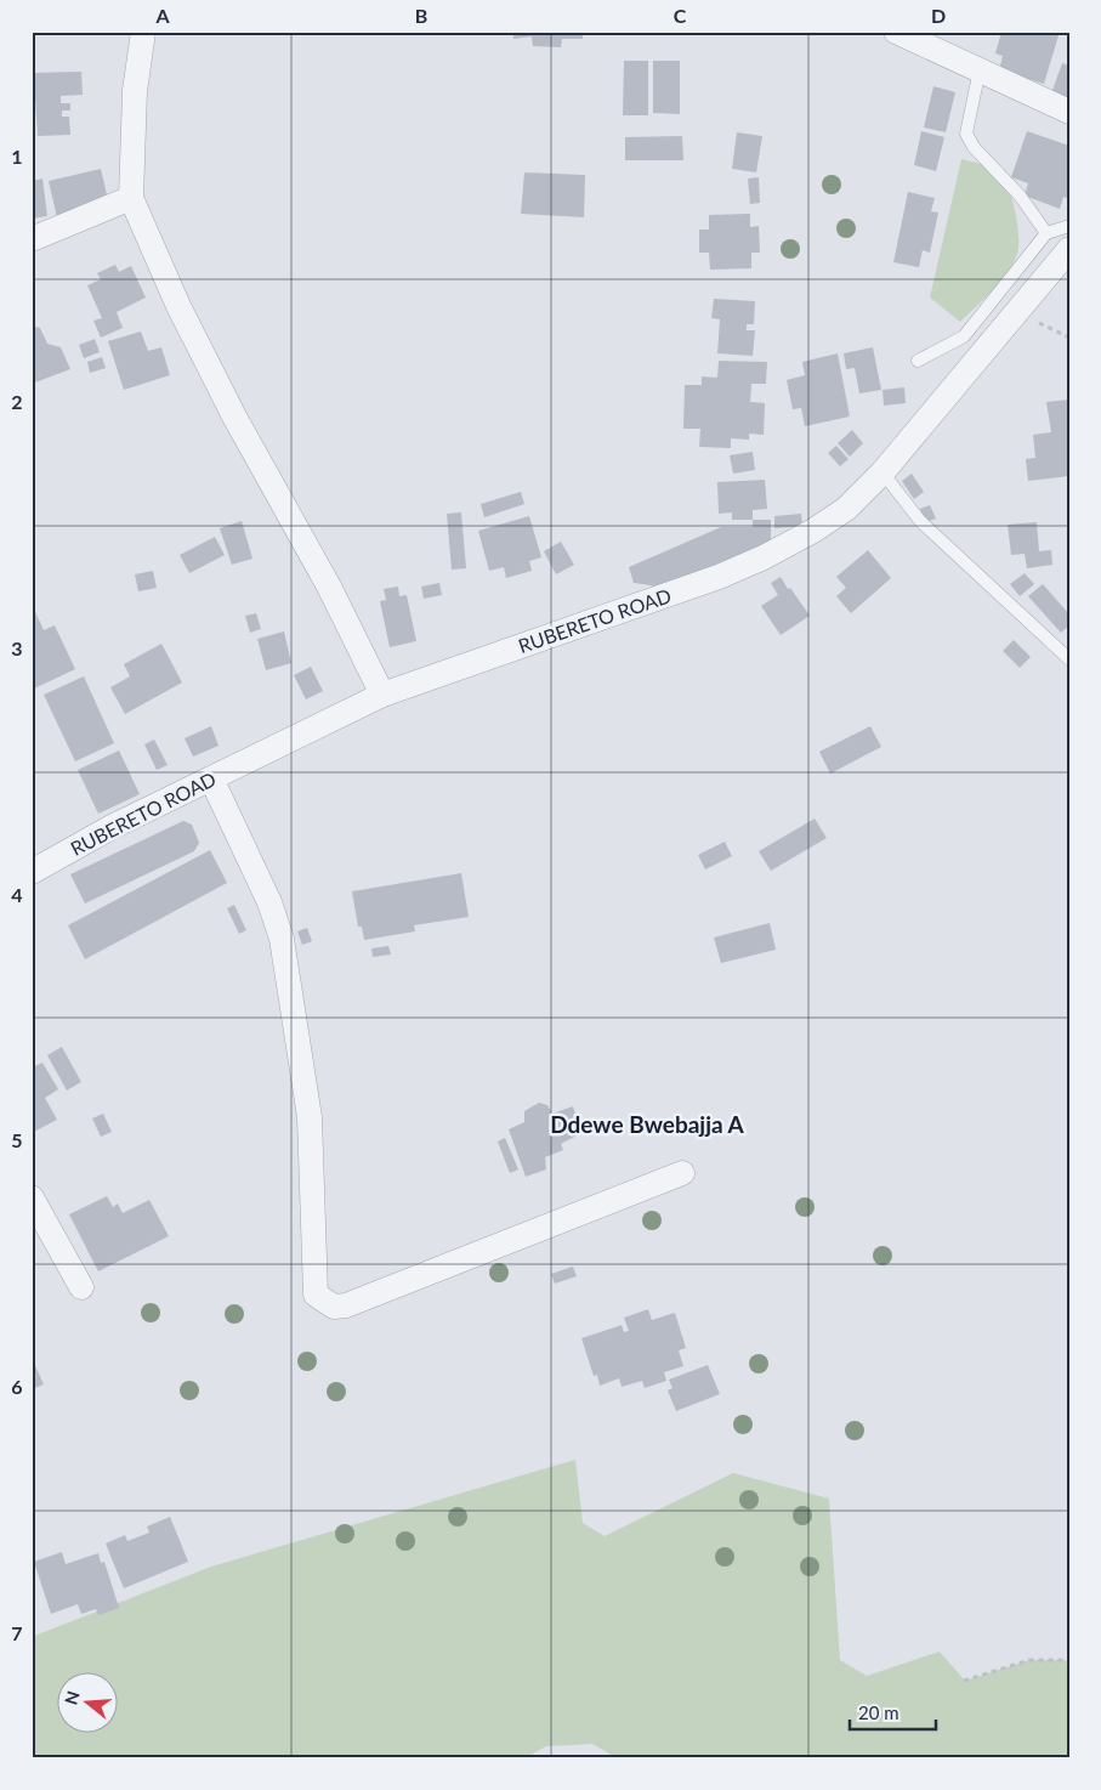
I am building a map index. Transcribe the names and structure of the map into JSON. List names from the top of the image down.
{
  "streets": {
    "street": ["RUBERETO ROAD"]
  },
  "districts": ["Ddewe Bwebajja A"],
  "scale_bar": "20 m",
  "north": "left",
  "grid": {
    "columns": [
      "A",
      "B",
      "C",
      "D"
    ],
    "rows": [
      "1",
      "2",
      "3",
      "4",
      "5",
      "6",
      "7"
    ]
  }
}
